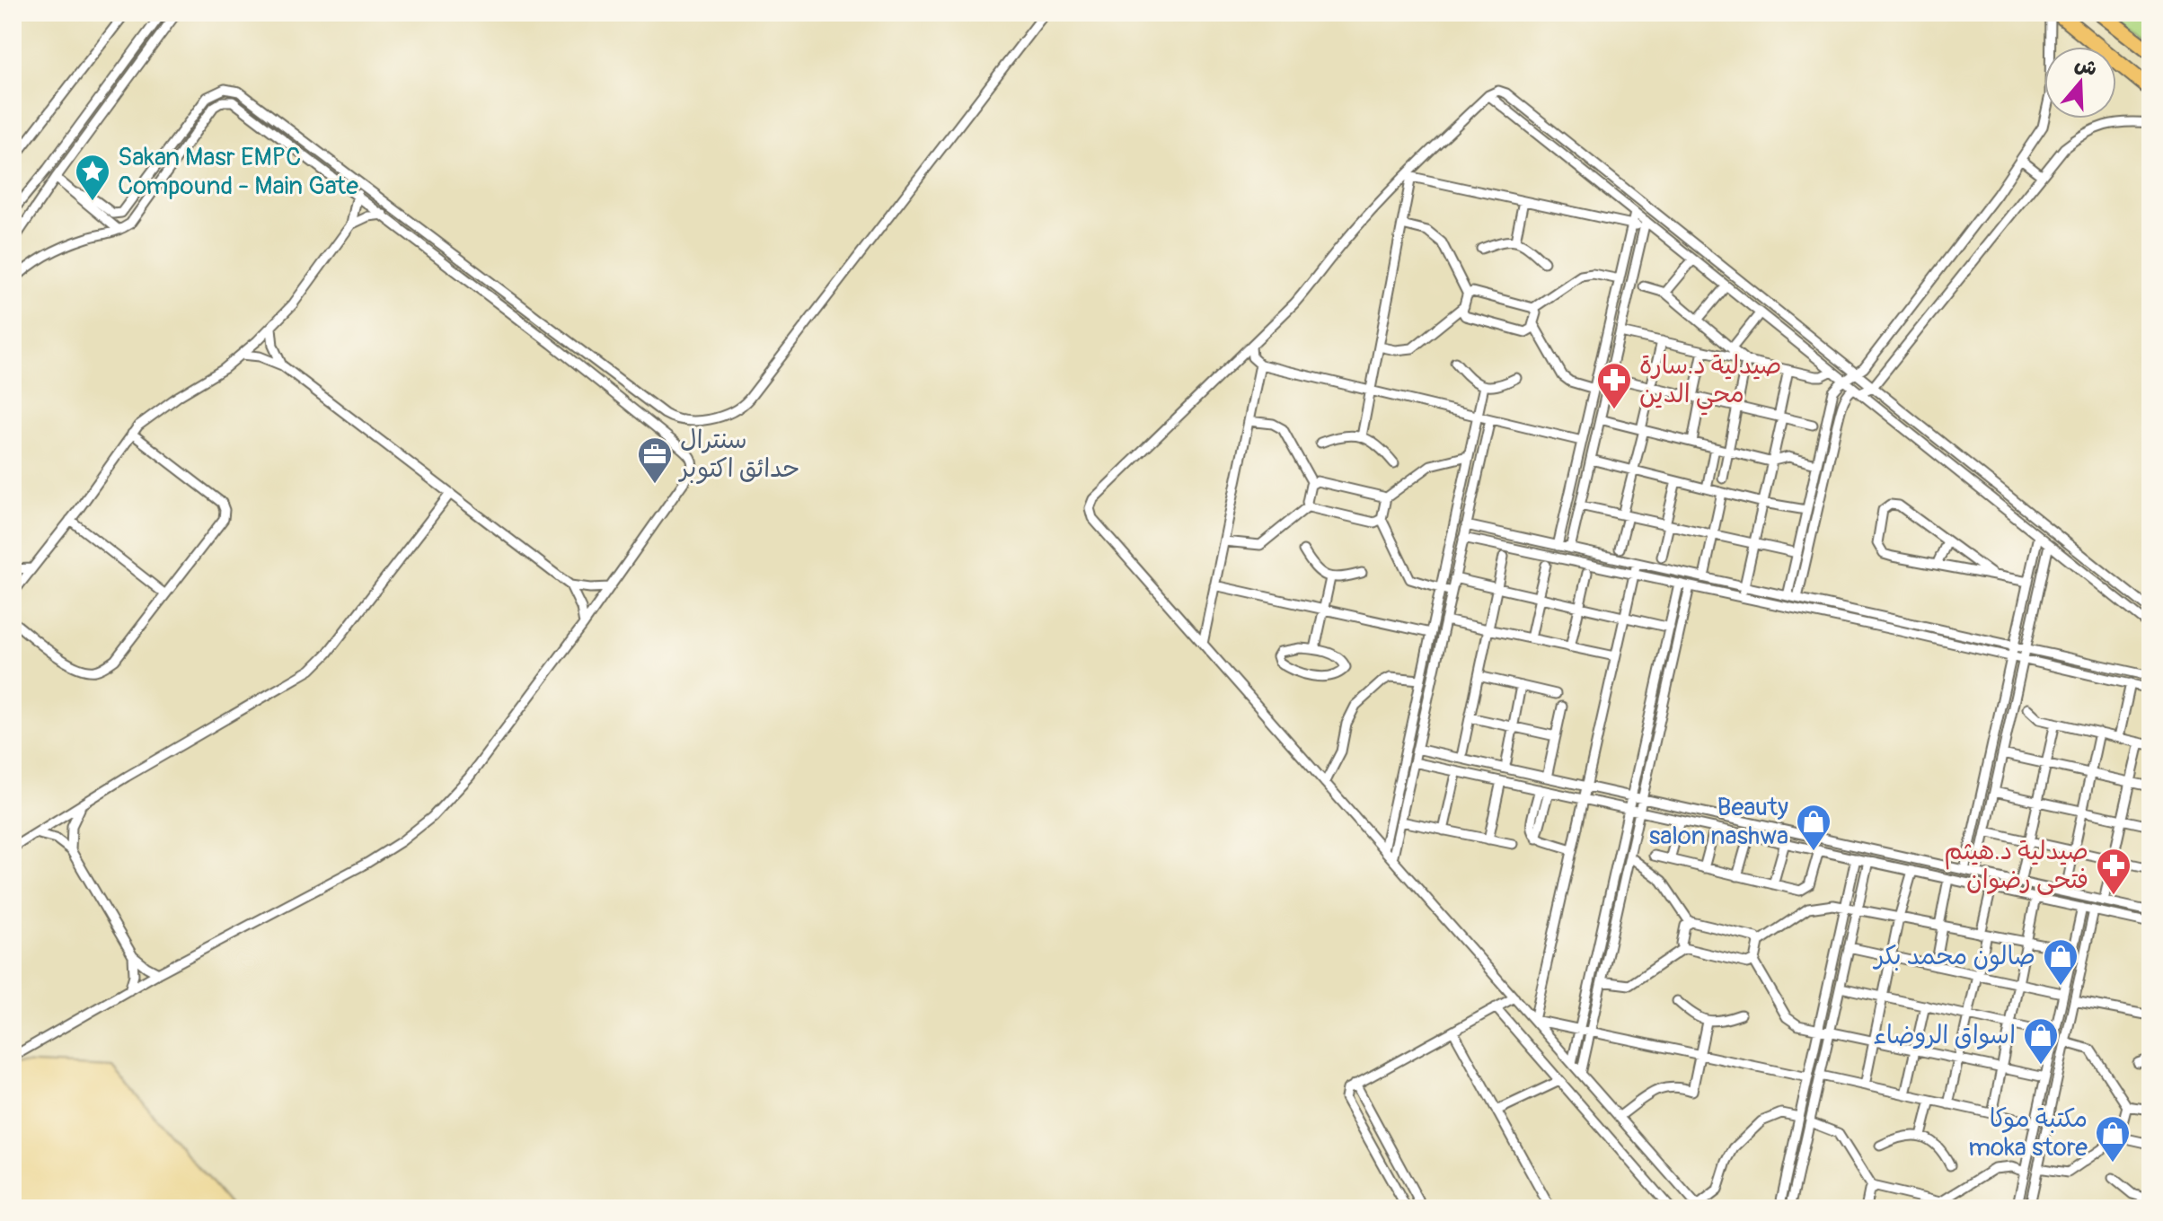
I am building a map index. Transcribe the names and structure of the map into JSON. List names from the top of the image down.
{
  "places": {
    "place": ["Sakan Masr EMPC Compound - Main Gate"],
    "pharmacy": ["صيدلية د.سارة محي الدين", "صيدلية د.هيثم فتحى رضوان"],
    "office": ["سنترال حدائق اكتوبر"],
    "shop": [
      "Beauty salon nashwa",
      "صالون محمد بكر",
      "اسواق الروضاء",
      "مكتبة موكا moka store"
    ]
  },
  "north": "top"
}
